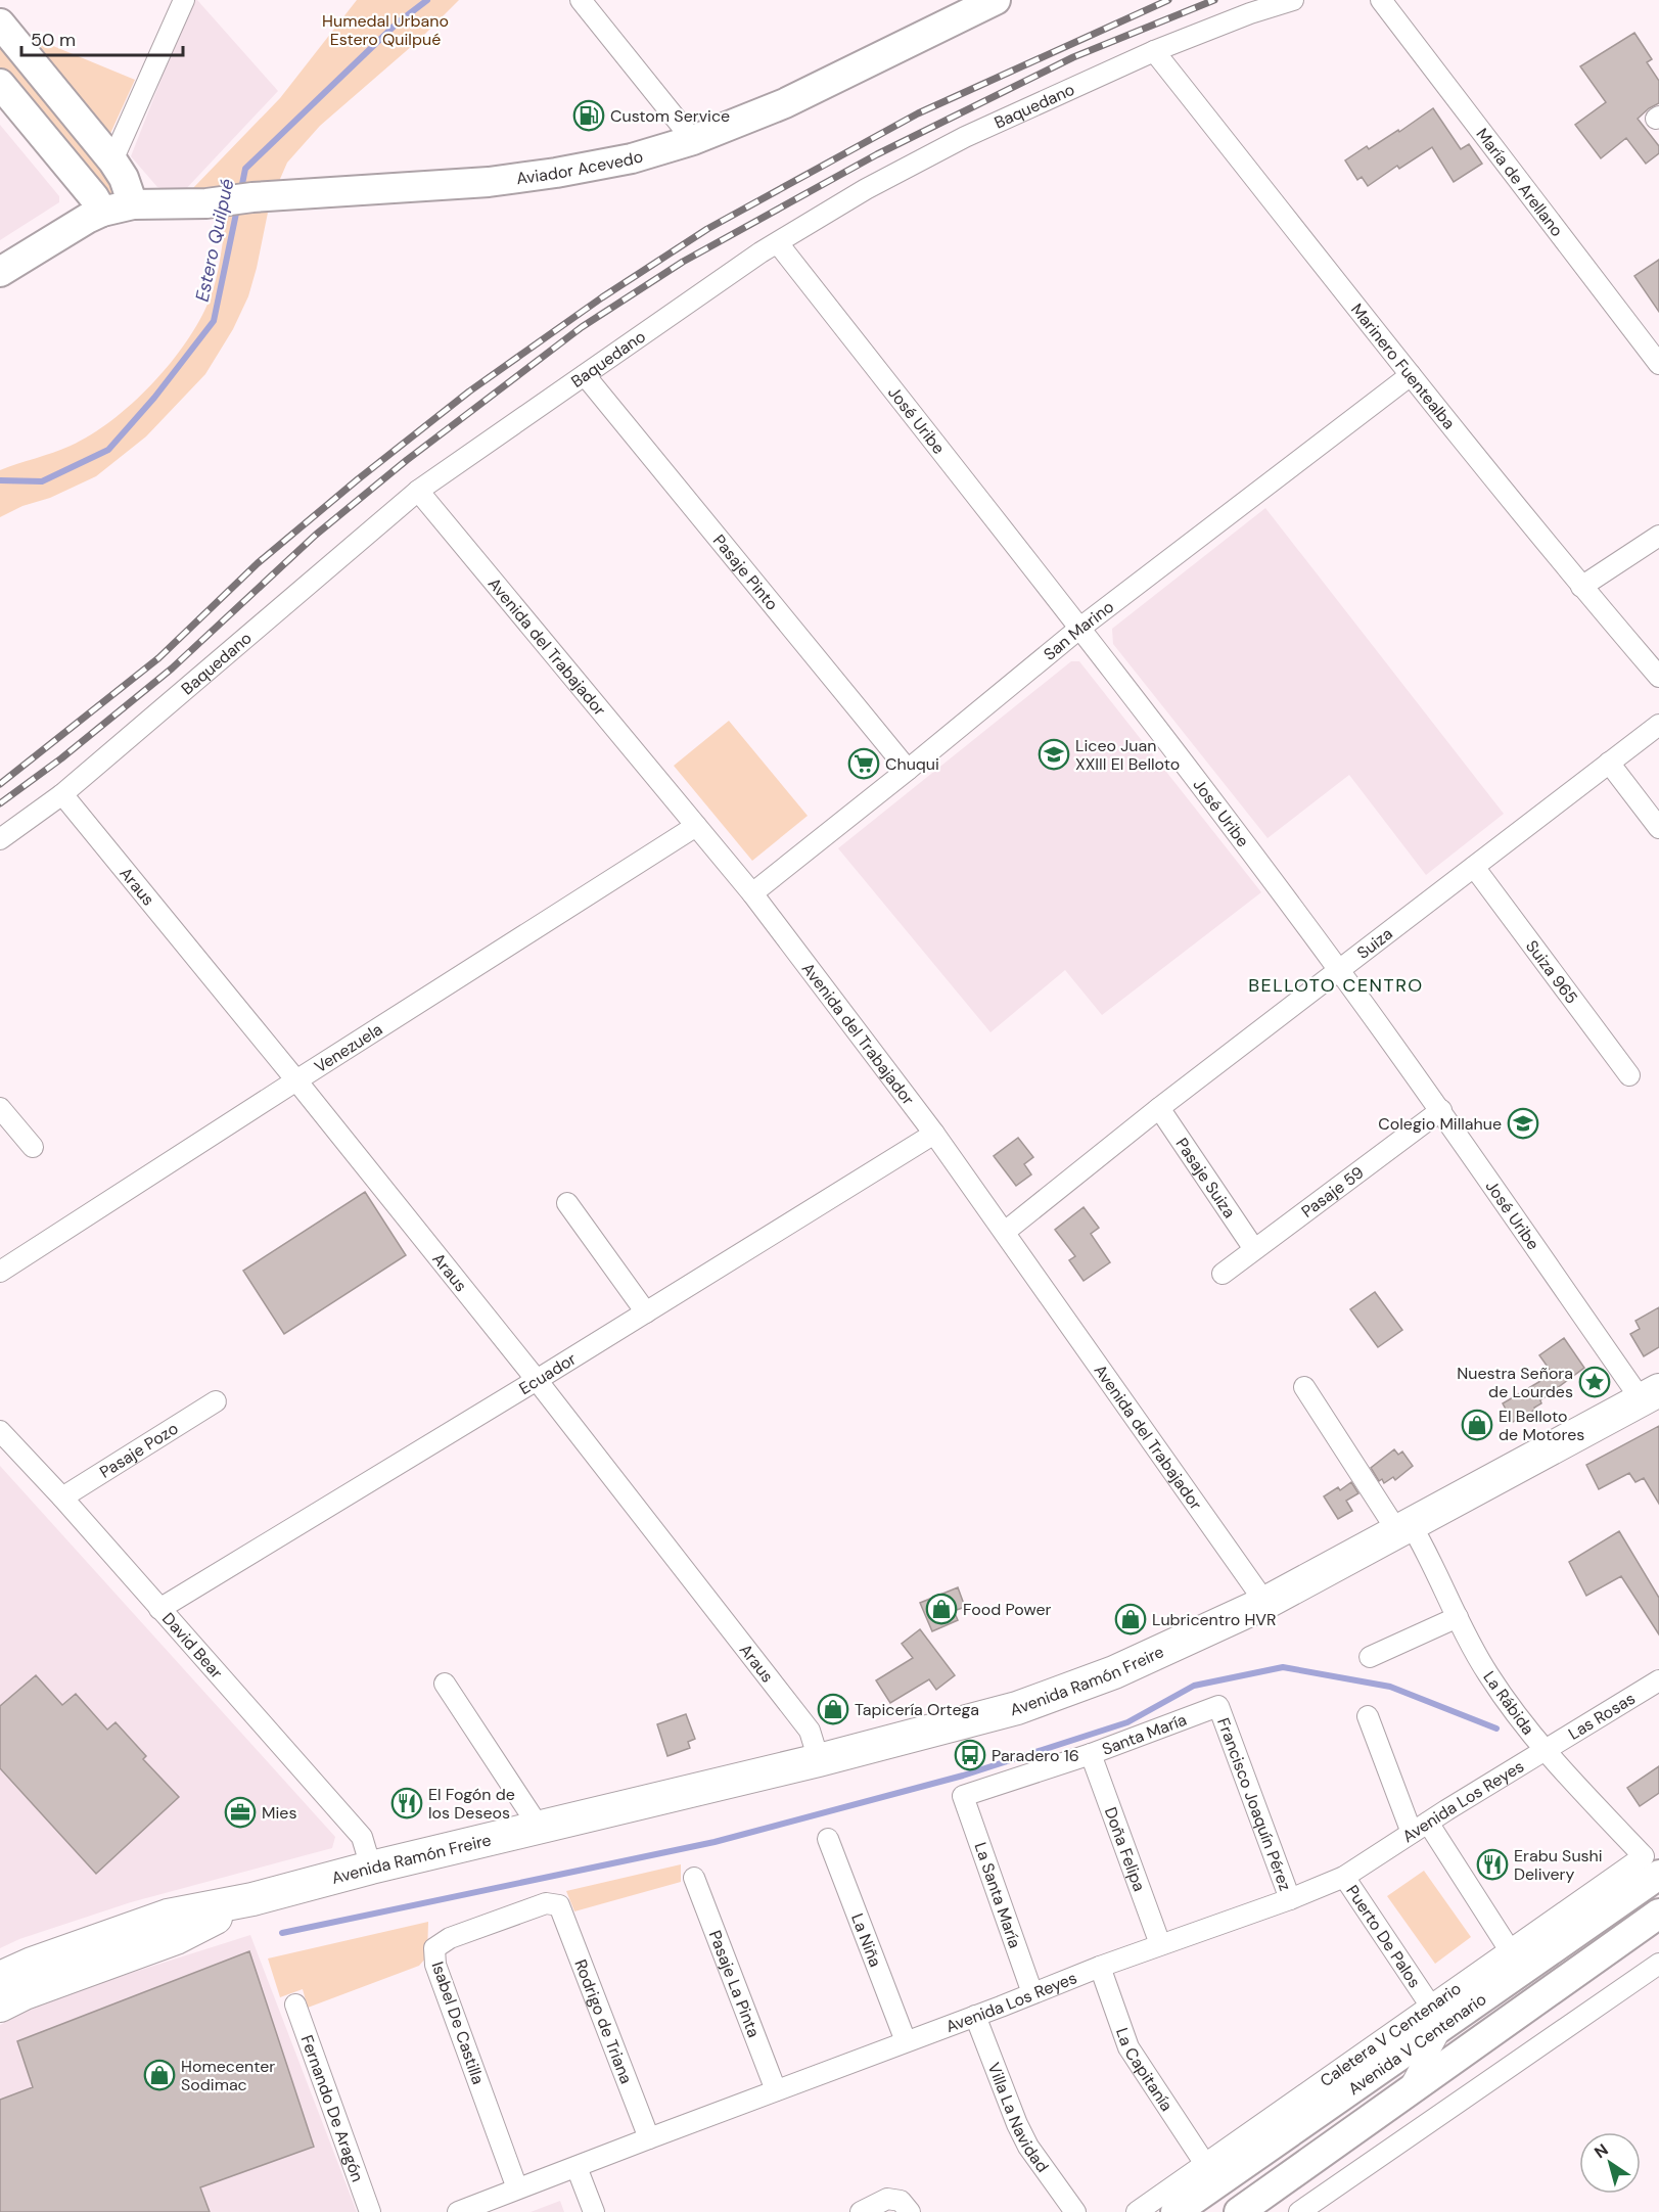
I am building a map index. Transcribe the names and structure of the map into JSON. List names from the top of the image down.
{
  "streets": {
    "main road": ["Aviador Acevedo", "Avenida Ramón Freire", "Avenida V Centenario"],
    "street": [
      "Baquedano",
      "María de Arellano",
      "Marinero Fuentealba",
      "José Uribe",
      "Pasaje Pinto",
      "San Marino",
      "Avenida del Trabajador",
      "Araus",
      "Suiza",
      "Suiza 965",
      "Venezuela",
      "Pasaje Suiza",
      "Pasaje 59",
      "Ecuador",
      "Pasaje Pozo",
      "David Bear",
      "La Rábida",
      "Las Rosas",
      "Santa María",
      "Avenida Los Reyes",
      "Francisco Joaquín Pérez",
      "Doña Felipa",
      "La Santa María",
      "Puerto De Palos",
      "La Niña",
      "Pasaje La Pinta",
      "Rodrigo de Triana",
      "Isabel De Castilla",
      "Caletera V Centenario",
      "La Capitanía",
      "Fernando De Aragón",
      "Villa La Navidad"
    ]
  },
  "crossings": [
    ["Baquedano", "Marinero Fuentealba"],
    ["Baquedano", "José Uribe"],
    ["Baquedano", "Pasaje Pinto"],
    ["Baquedano", "Avenida del Trabajador"],
    ["Baquedano", "Araus"],
    ["Marinero Fuentealba", "San Marino"],
    ["José Uribe", "San Marino"],
    ["José Uribe", "Suiza"],
    ["José Uribe", "Pasaje 59"],
    ["José Uribe", "Avenida Ramón Freire"],
    ["Pasaje Pinto", "San Marino"],
    ["San Marino", "Avenida del Trabajador"],
    ["Avenida del Trabajador", "Suiza"],
    ["Avenida del Trabajador", "Venezuela"],
    ["Avenida del Trabajador", "Ecuador"],
    ["Avenida del Trabajador", "Avenida Ramón Freire"],
    ["Araus", "Venezuela"],
    ["Araus", "Ecuador"],
    ["Araus", "Avenida Ramón Freire"],
    ["Suiza", "Suiza 965"],
    ["Suiza", "Pasaje Suiza"],
    ["Pasaje Suiza", "Pasaje 59"],
    ["Ecuador", "David Bear"],
    ["Pasaje Pozo", "David Bear"],
    ["David Bear", "Avenida Ramón Freire"],
    ["Avenida Ramón Freire", "La Rábida"],
    ["La Rábida", "Las Rosas"],
    ["La Rábida", "Avenida Los Reyes"],
    ["La Rábida", "Caletera V Centenario"],
    ["La Rábida", "Avenida V Centenario"],
    ["Las Rosas", "Avenida Los Reyes"],
    ["Santa María", "Francisco Joaquín Pérez"],
    ["Santa María", "Doña Felipa"],
    ["Santa María", "La Santa María"],
    ["Avenida Los Reyes", "Francisco Joaquín Pérez"],
    ["Avenida Los Reyes", "Doña Felipa"],
    ["Avenida Los Reyes", "La Santa María"],
    ["Avenida Los Reyes", "Puerto De Palos"],
    ["Avenida Los Reyes", "La Niña"],
    ["Avenida Los Reyes", "Pasaje La Pinta"],
    ["Avenida Los Reyes", "Rodrigo de Triana"],
    ["Avenida Los Reyes", "Isabel De Castilla"],
    ["Avenida Los Reyes", "La Capitanía"],
    ["Avenida Los Reyes", "Villa La Navidad"],
    ["Puerto De Palos", "Caletera V Centenario"],
    ["Puerto De Palos", "Avenida V Centenario"],
    ["Rodrigo de Triana", "Isabel De Castilla"],
    ["Caletera V Centenario", "Avenida V Centenario"],
    ["Caletera V Centenario", "La Capitanía"]
  ],
  "districts": ["BELLOTO CENTRO"],
  "water": ["Estero Quilpué"],
  "parks": ["Humedal Urbano Estero Quilpué"],
  "places": {
    "fuel station": ["Custom Service"],
    "school or university": ["Liceo Juan XXIII El Belloto", "Colegio Millahue"],
    "supermarket": ["Chuqui"],
    "place": ["Nuestra Señora de Lourdes"],
    "shop": [
      "El Belloto de Motores",
      "Food Power",
      "Lubricentro HVR",
      "Tapicería Ortega",
      "Homecenter Sodimac"
    ],
    "bus stop": ["Paradero 16"],
    "restaurant": ["El Fogón de los Deseos", "Erabu Sushi Delivery"],
    "office": ["Mies"]
  },
  "scale_bar": "50 m",
  "north": "top left"
}
